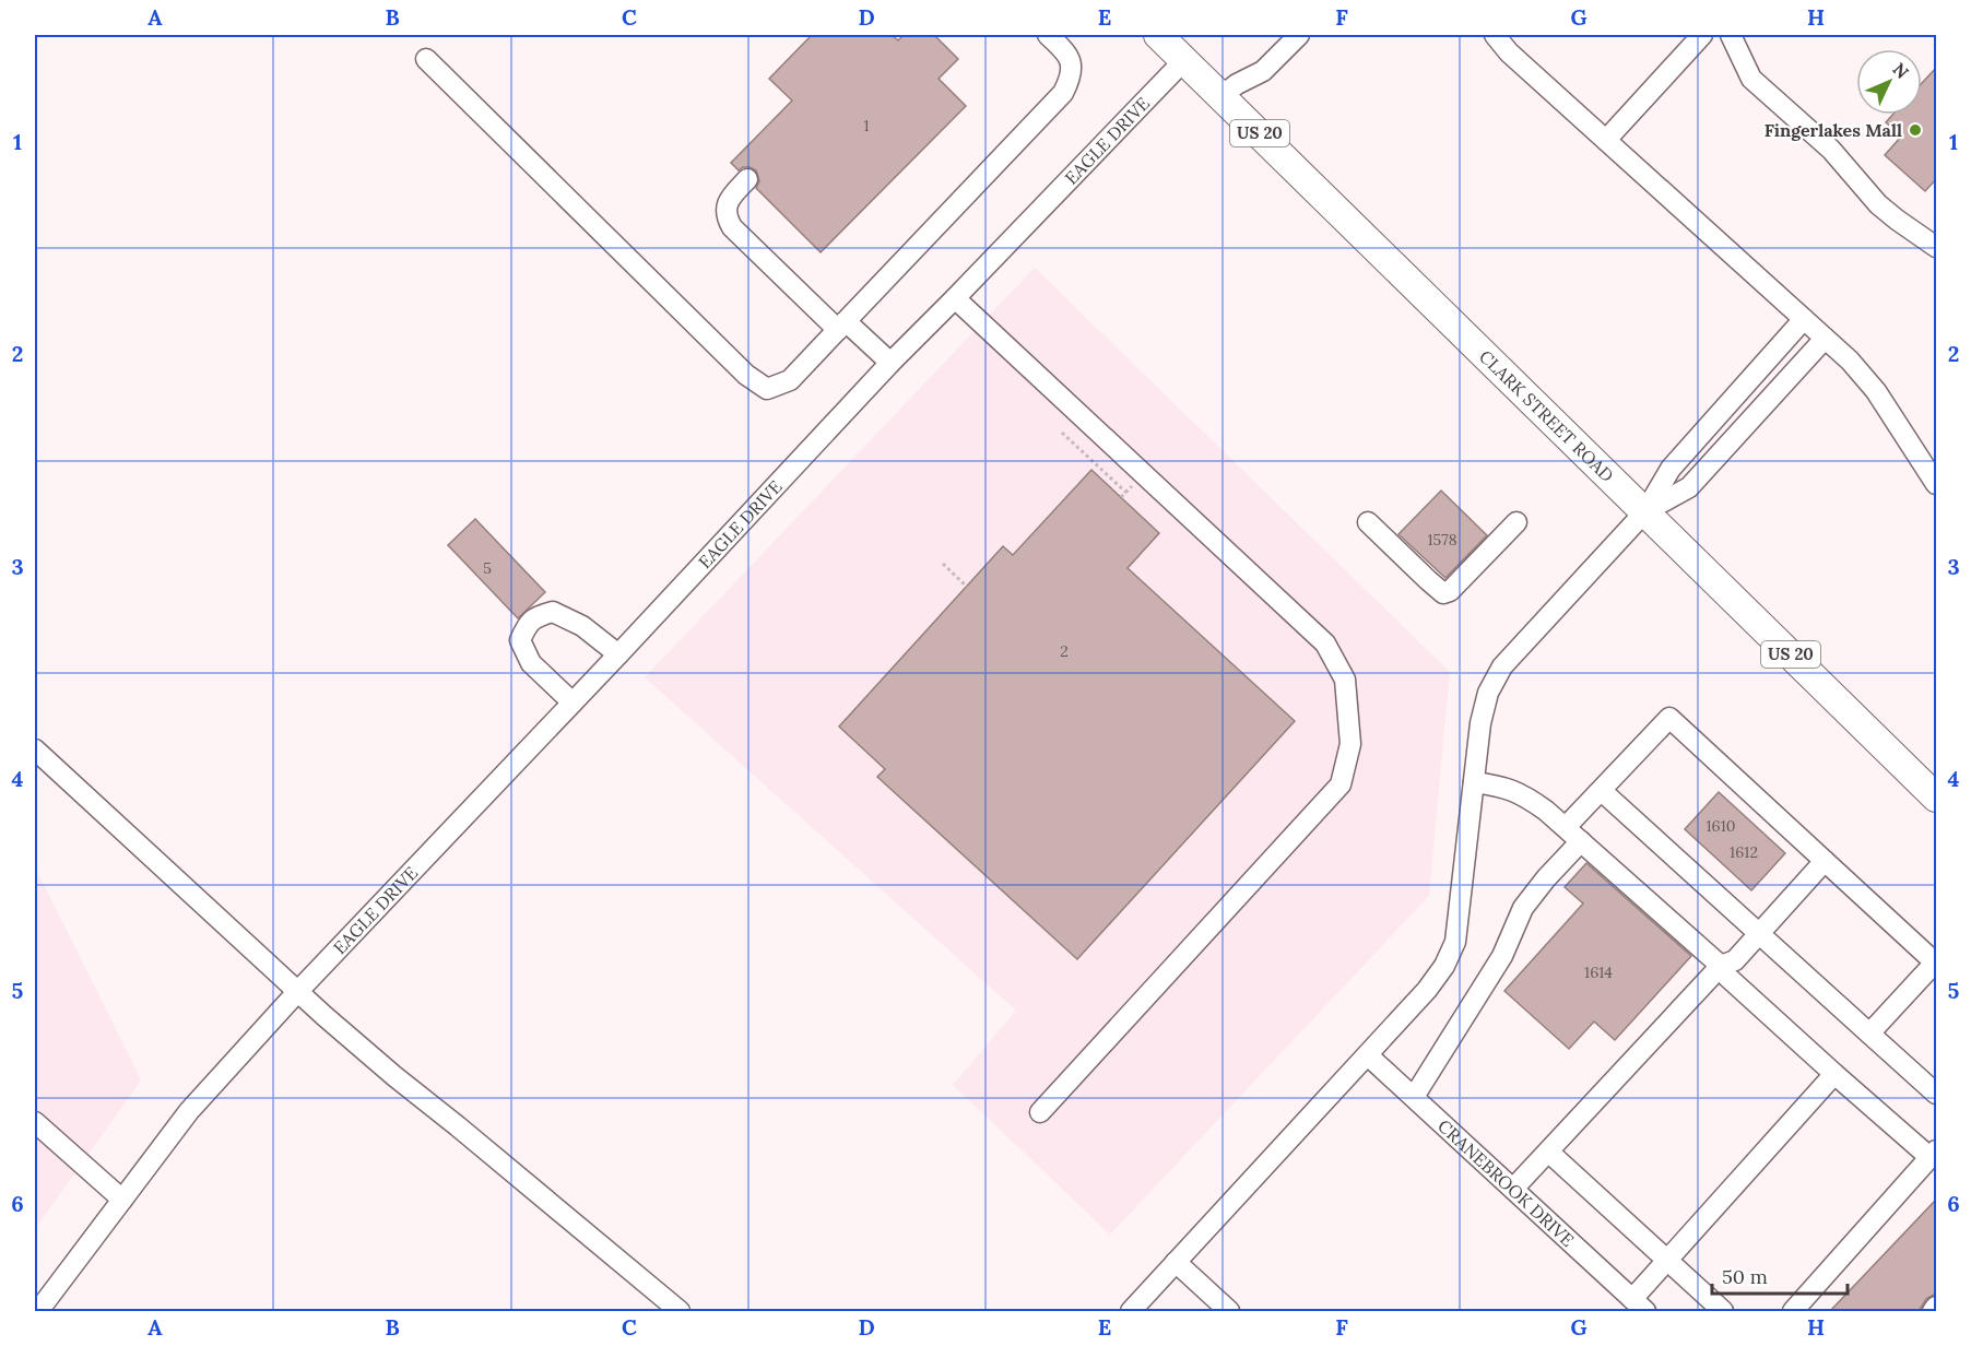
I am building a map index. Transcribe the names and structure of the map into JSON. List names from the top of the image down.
{
  "streets": {
    "highway": ["US 20", "CLARK STREET ROAD"],
    "street": ["EAGLE DRIVE", "CRANEBROOK DRIVE"]
  },
  "crossings": [
    ["EAGLE DRIVE", "CLARK STREET ROAD"]
  ],
  "places": ["Fingerlakes Mall"],
  "house_numbers": [
    "1",
    "1578",
    "5",
    "2",
    "1610",
    "1612",
    "1614"
  ],
  "scale_bar": "50 m",
  "north": "top right",
  "grid": {
    "columns": [
      "A",
      "B",
      "C",
      "D",
      "E",
      "F",
      "G",
      "H"
    ],
    "rows": [
      "1",
      "2",
      "3",
      "4",
      "5",
      "6"
    ]
  }
}
